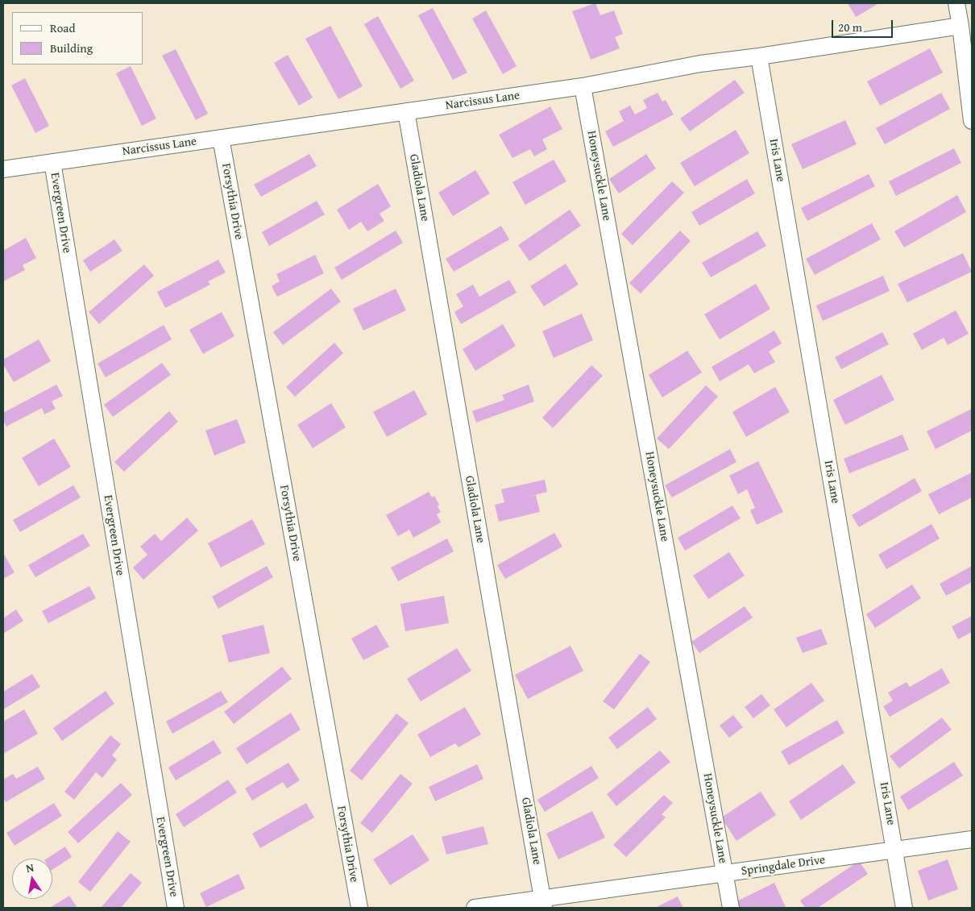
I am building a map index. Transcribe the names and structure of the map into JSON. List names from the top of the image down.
{
  "streets": {
    "street": [
      "Narcissus Lane",
      "Iris Lane",
      "Honeysuckle Lane",
      "Gladiola Lane",
      "Forsythia Drive",
      "Evergreen Drive",
      "Springdale Drive"
    ]
  },
  "crossings": [
    ["Narcissus Lane", "Iris Lane"],
    ["Narcissus Lane", "Honeysuckle Lane"],
    ["Narcissus Lane", "Gladiola Lane"],
    ["Narcissus Lane", "Forsythia Drive"],
    ["Narcissus Lane", "Evergreen Drive"],
    ["Iris Lane", "Springdale Drive"],
    ["Honeysuckle Lane", "Springdale Drive"],
    ["Gladiola Lane", "Springdale Drive"]
  ],
  "legend": ["Road", "Building"],
  "scale_bar": "20 m",
  "north": "top"
}
